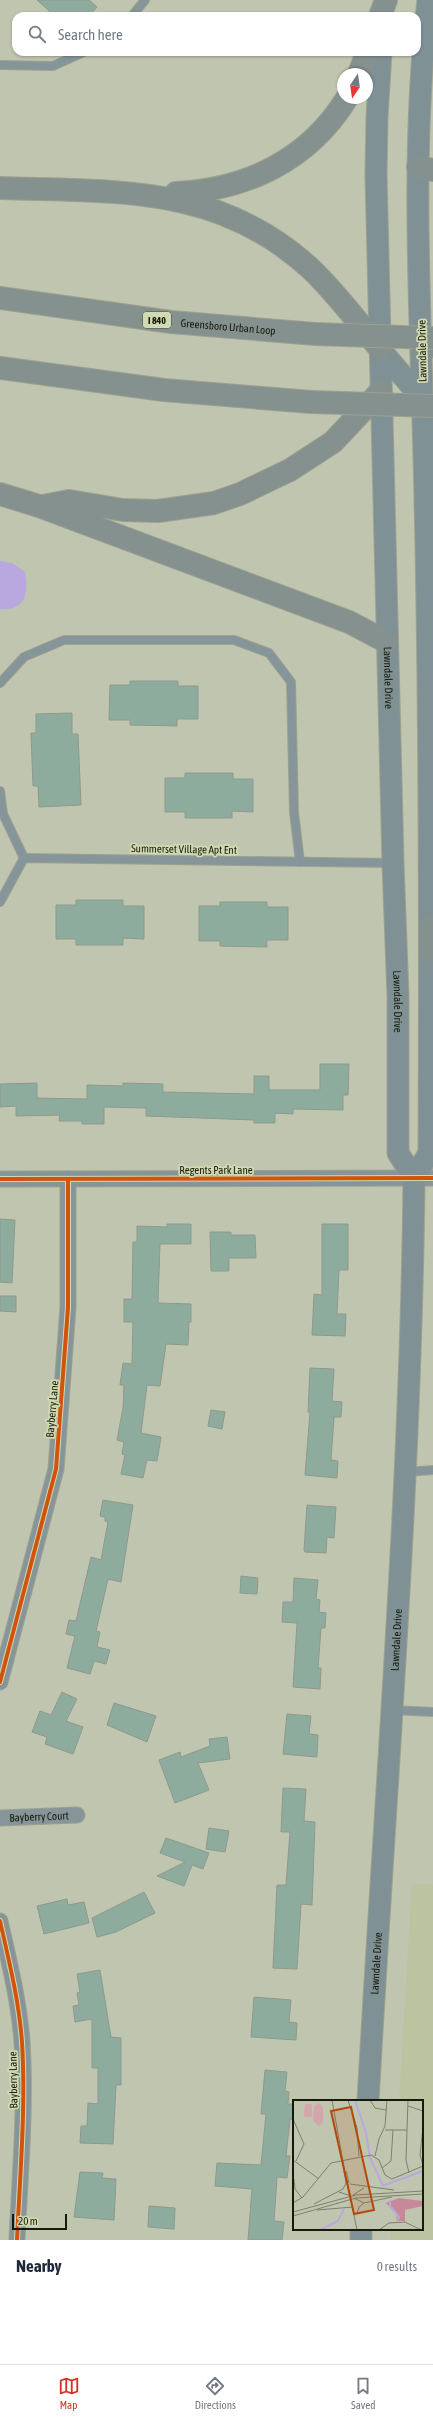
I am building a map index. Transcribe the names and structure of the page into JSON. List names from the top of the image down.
{
  "streets": {
    "highway": ["I 840", "Greensboro Urban Loop"],
    "main road": ["Lawndale Drive"],
    "street": ["Regents Park Lane", "Bayberry Lane", "Bayberry Court"],
    "lane": ["Summerset Village Apt Ent"]
  },
  "crossings": [
    ["Greensboro Urban Loop", "Lawndale Drive"],
    ["Lawndale Drive", "Summerset Village Apt Ent"],
    ["Lawndale Drive", "Regents Park Lane"],
    ["Regents Park Lane", "Bayberry Lane"]
  ],
  "scale_bar": "20 m",
  "north": "bottom",
  "page": {
    "search": "Search here",
    "scale": "20 m",
    "heading": ["Nearby", "0 results"],
    "nav": ["Map", "Directions", "Saved"]
  }
}
